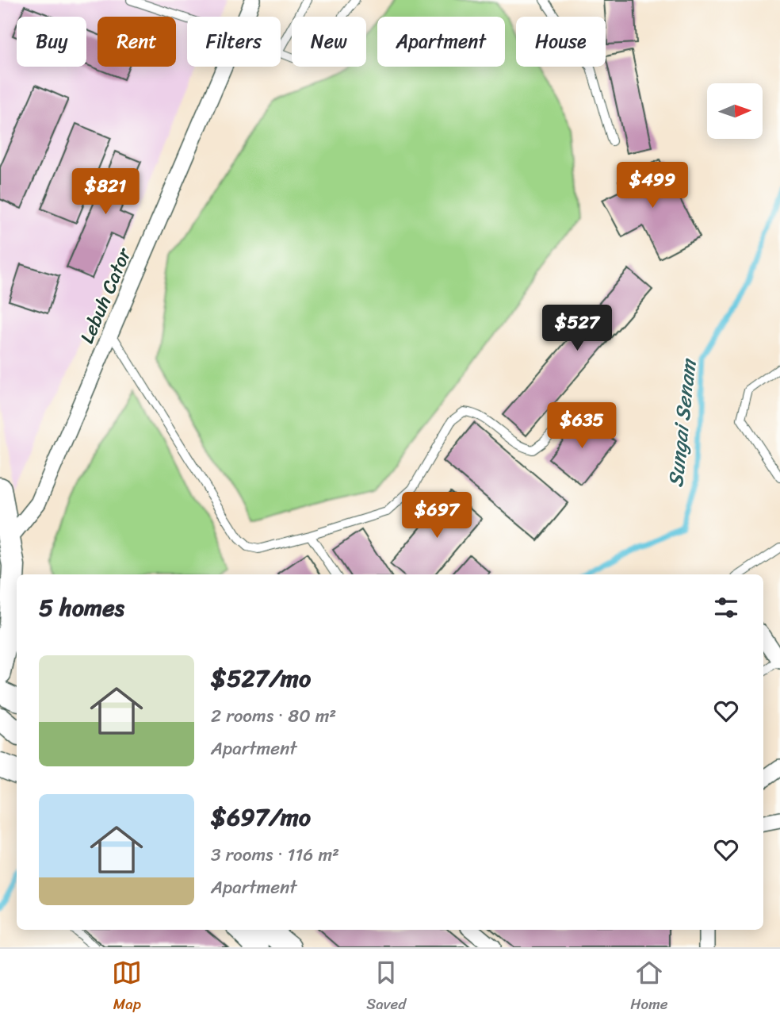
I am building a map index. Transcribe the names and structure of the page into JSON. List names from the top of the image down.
{
  "streets": {
    "street": ["Lebuh Cator"]
  },
  "water": ["Sungai Senam"],
  "north": "right",
  "page": {
    "chip": [
      "Buy",
      "Rent",
      "Filters",
      "New",
      "Apartment",
      "House"
    ],
    "price": [
      "$499",
      "$821",
      "$527",
      "$635",
      "$697"
    ],
    "heading": "5 homes",
    "list": [
      {
        "name": "$527/mo",
        "note": "2 rooms · 80 m² · Apartment"
      },
      {
        "name": "$697/mo",
        "note": "3 rooms · 116 m² · Apartment"
      }
    ],
    "tabs": ["Map", "Saved", "Home"]
  }
}
